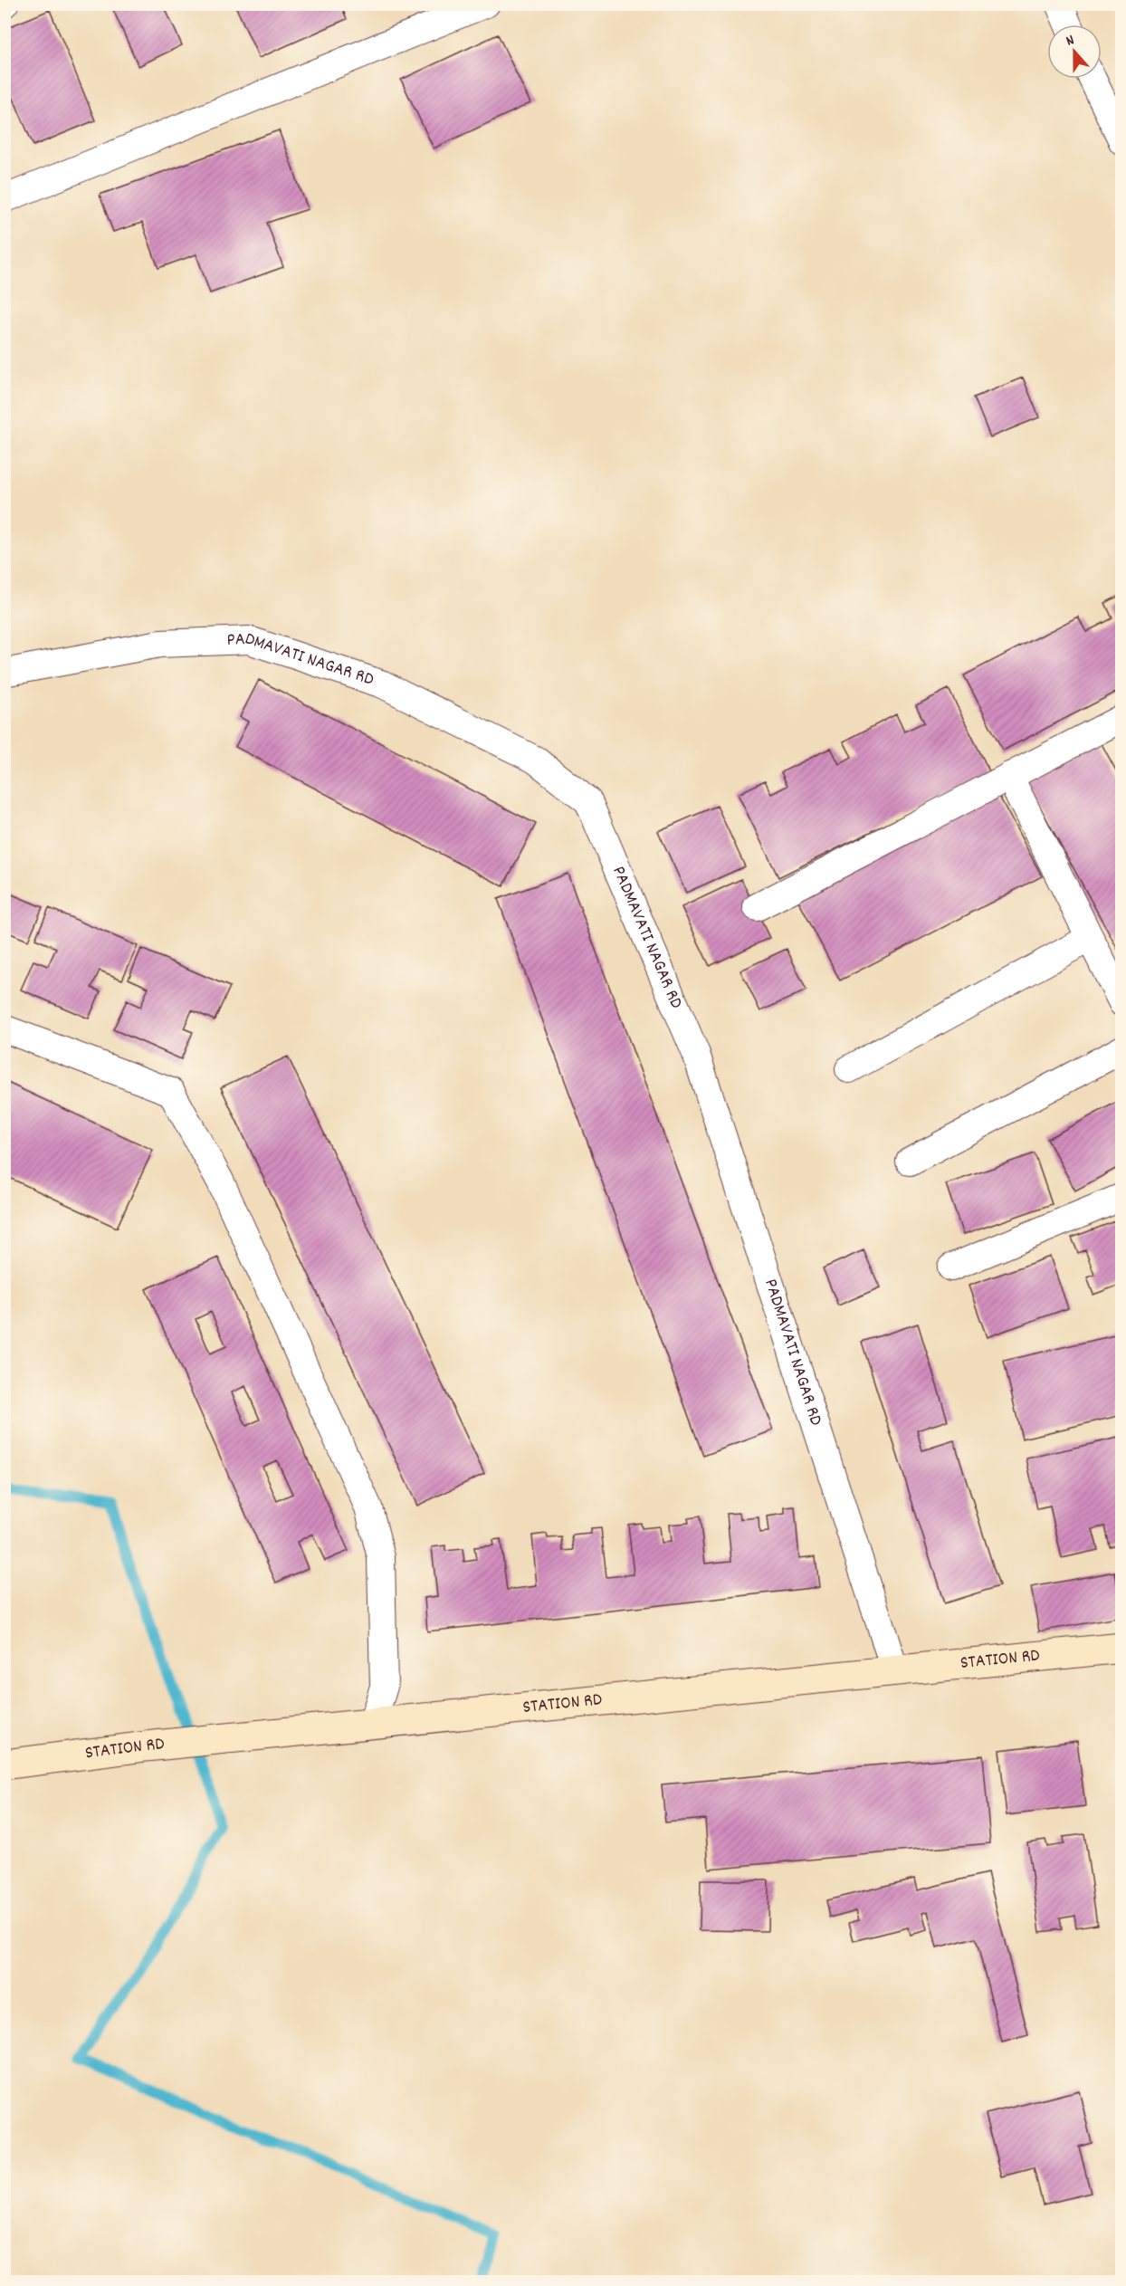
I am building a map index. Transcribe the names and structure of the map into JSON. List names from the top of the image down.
{
  "streets": {
    "main road": ["STATION RD"],
    "street": ["PADMAVATI NAGAR RD"]
  },
  "crossings": [
    ["PADMAVATI NAGAR RD", "STATION RD"]
  ],
  "north": "top"
}
